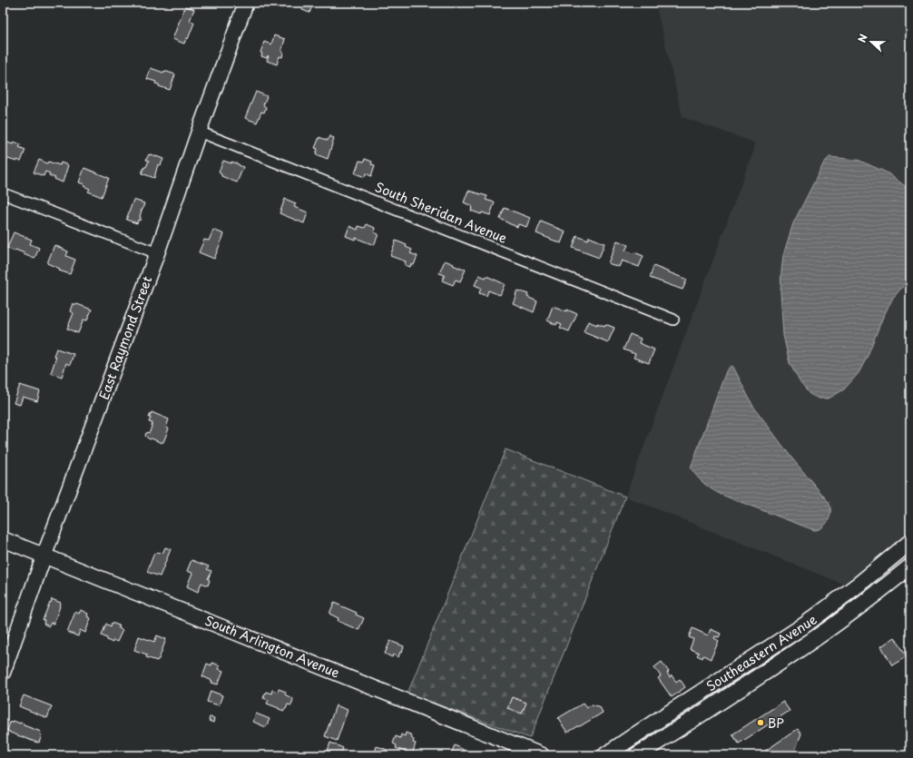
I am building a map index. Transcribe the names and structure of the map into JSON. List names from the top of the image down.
{
  "streets": {
    "main road": ["East Raymond Street", "South Arlington Avenue", "Southeastern Avenue"],
    "street": ["South Sheridan Avenue"]
  },
  "crossings": [
    ["South Sheridan Avenue", "East Raymond Street"],
    ["East Raymond Street", "South Arlington Avenue"]
  ],
  "places": ["BP"],
  "north": "left"
}
